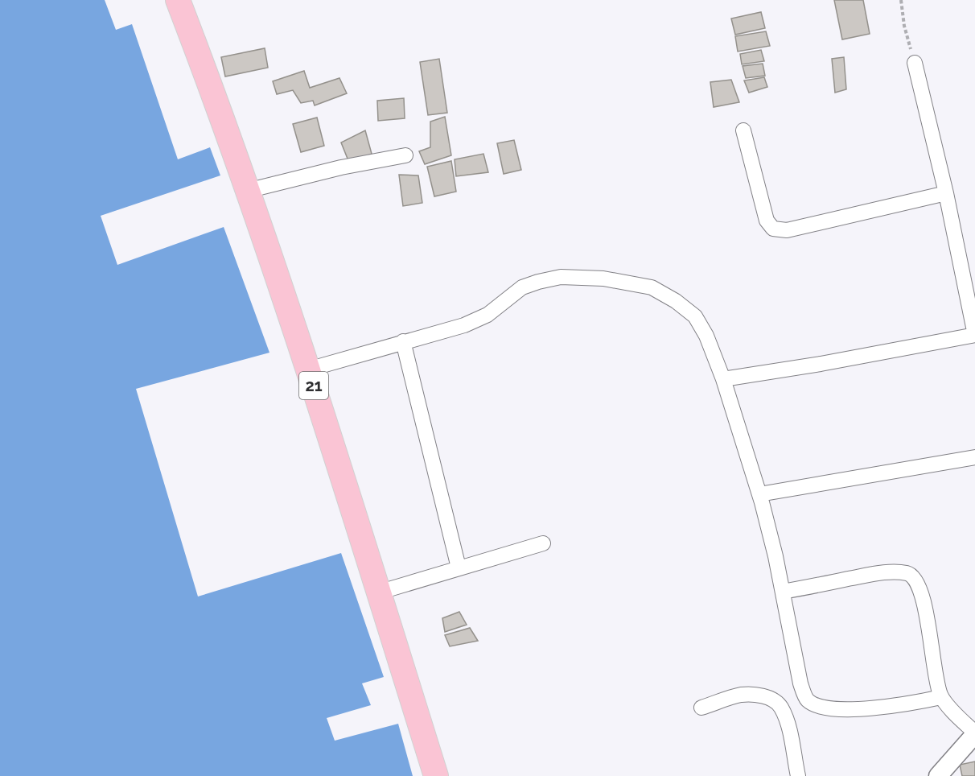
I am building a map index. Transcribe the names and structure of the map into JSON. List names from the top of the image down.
{
  "streets": {
    "highway": ["21"]
  }
}
